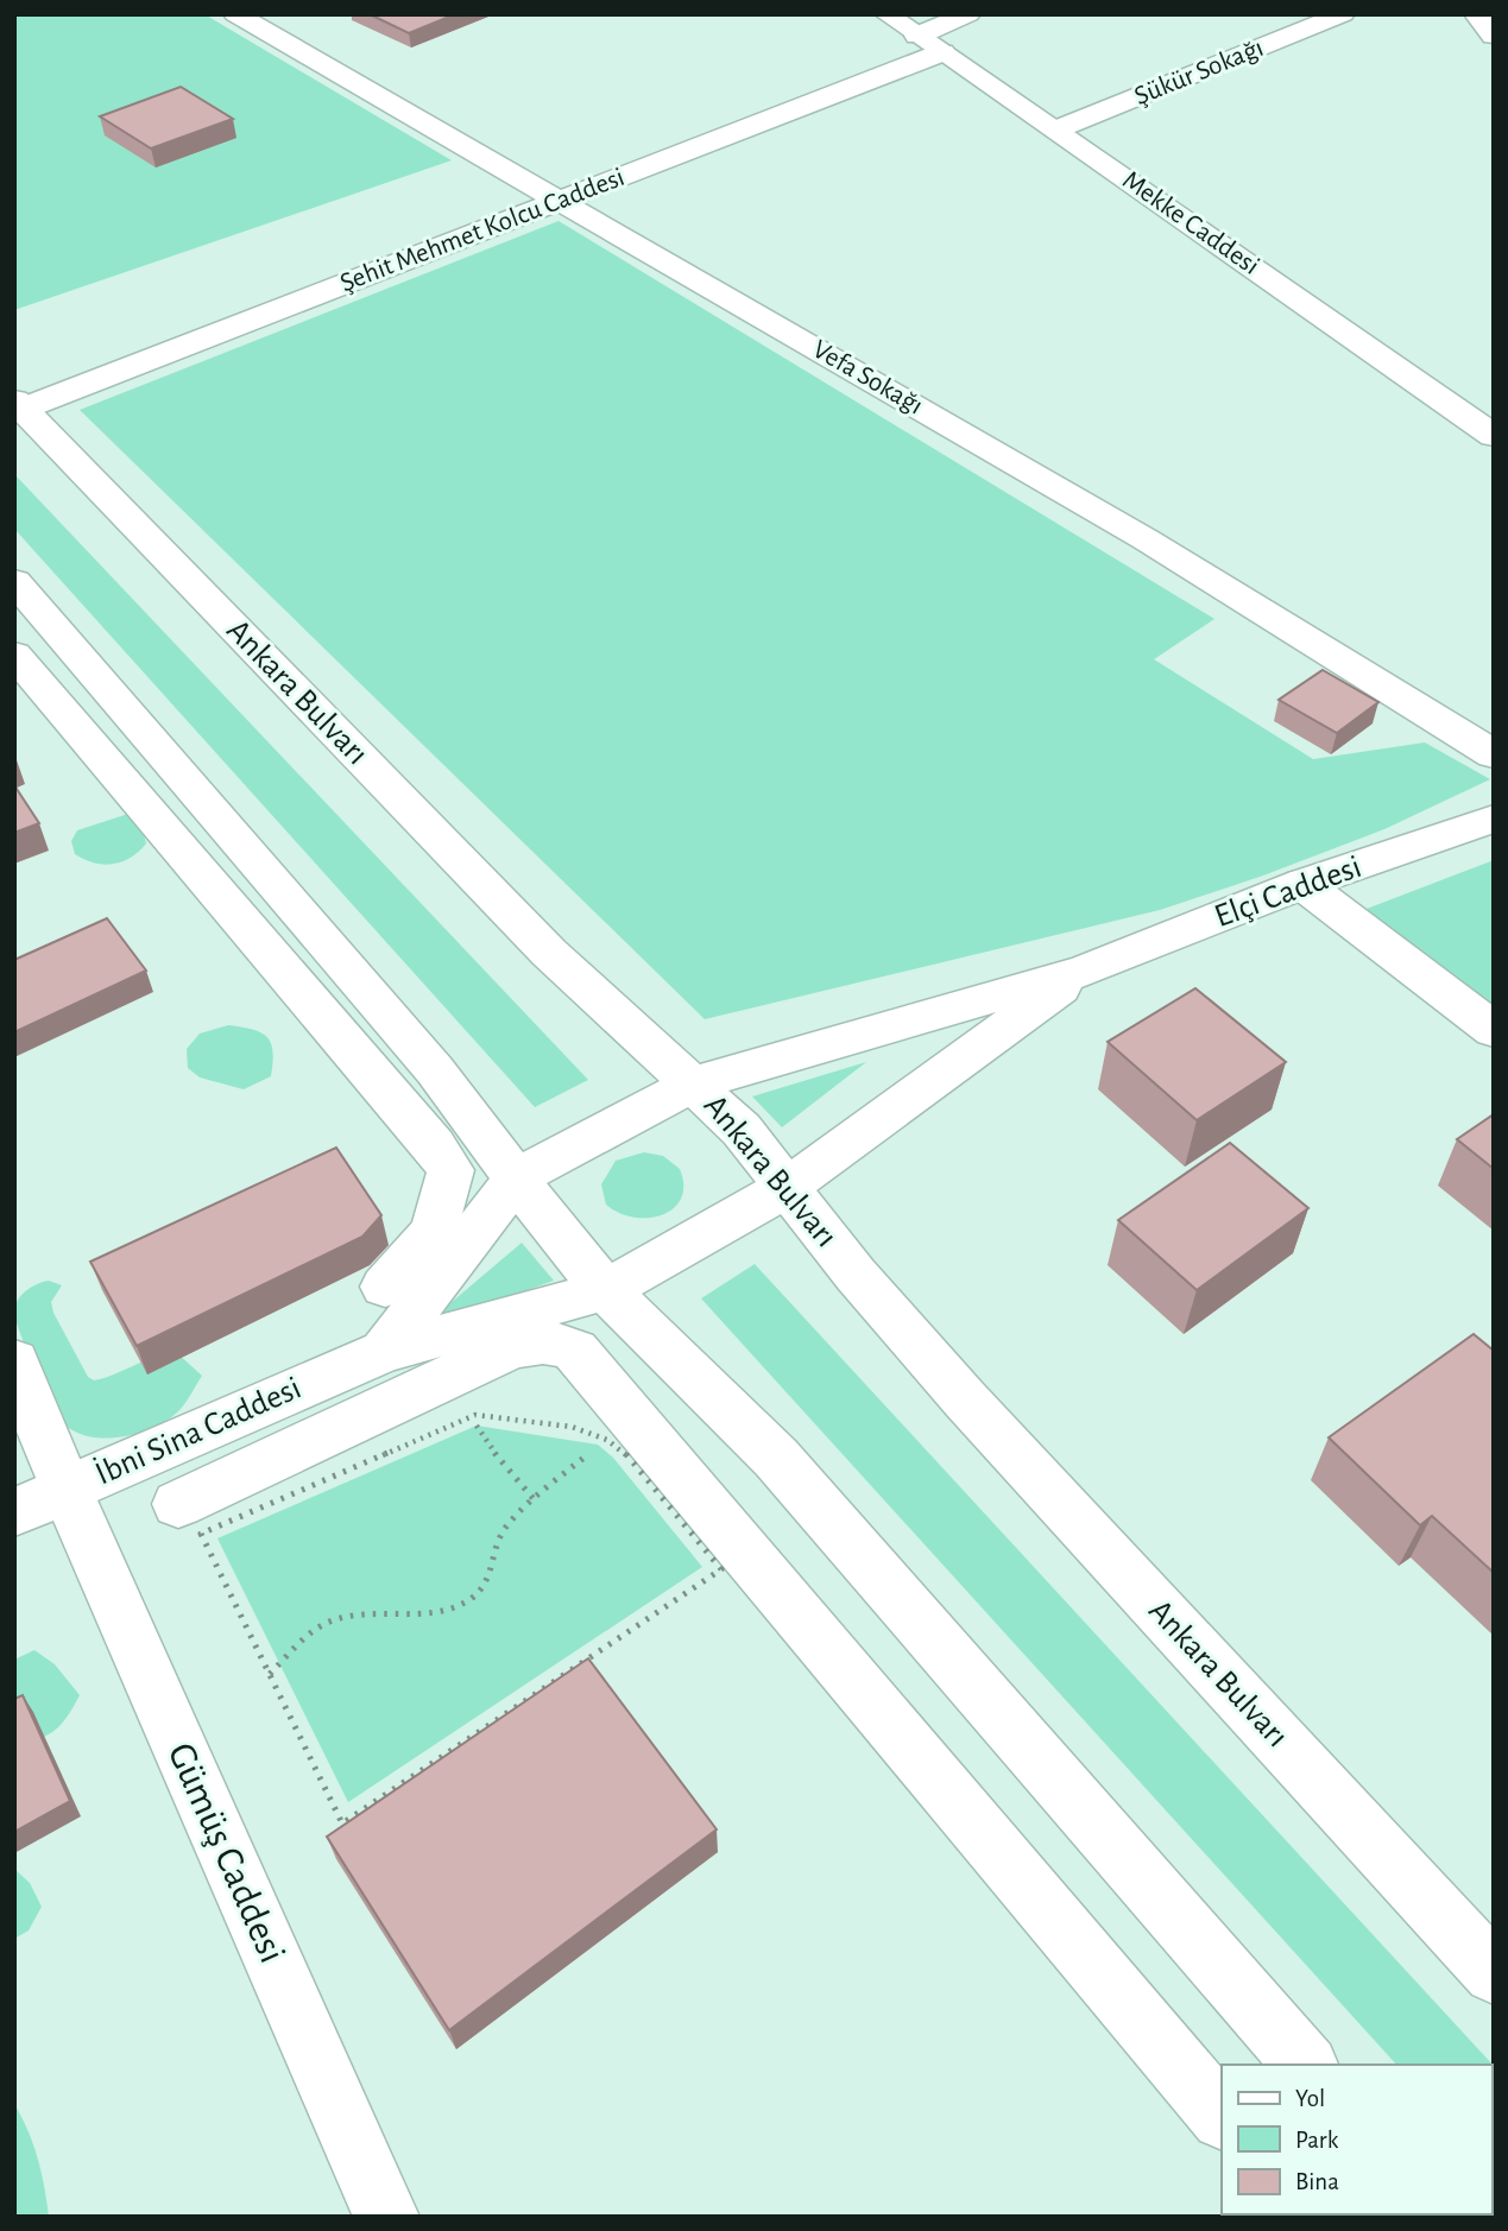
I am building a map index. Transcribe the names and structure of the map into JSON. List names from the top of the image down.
{
  "streets": {
    "street": [
      "Şükür Sokağı",
      "Mekke Caddesi",
      "Şehit Mehmet Kolcu Caddesi",
      "Vefa Sokağı",
      "Ankara Bulvarı",
      "Elçi Caddesi",
      "İbni Sina Caddesi",
      "Gümüş Caddesi"
    ]
  },
  "crossings": [
    ["Şükür Sokağı", "Mekke Caddesi"],
    ["Mekke Caddesi", "Şehit Mehmet Kolcu Caddesi"],
    ["Şehit Mehmet Kolcu Caddesi", "Vefa Sokağı"],
    ["Şehit Mehmet Kolcu Caddesi", "Ankara Bulvarı"],
    ["Ankara Bulvarı", "Elçi Caddesi"],
    ["Elçi Caddesi", "İbni Sina Caddesi"],
    ["İbni Sina Caddesi", "Gümüş Caddesi"]
  ],
  "legend": ["Yol", "Park", "Bina"]
}
